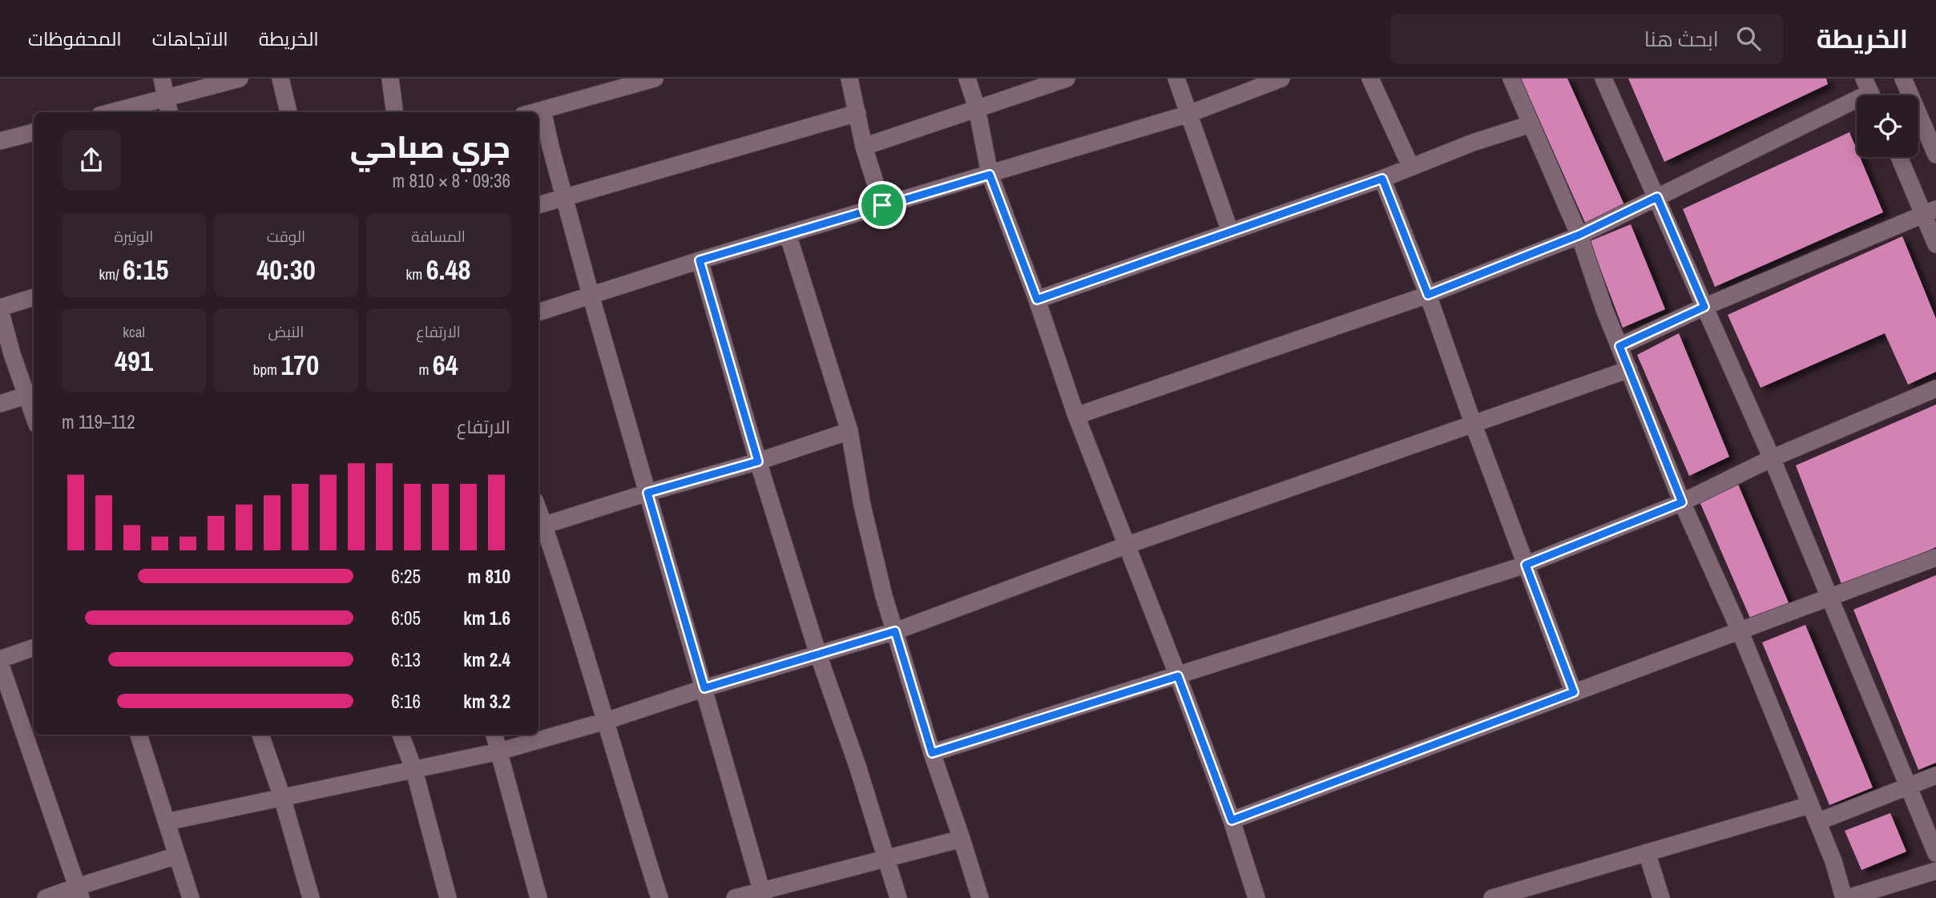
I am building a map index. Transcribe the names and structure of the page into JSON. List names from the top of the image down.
{
  "page": {
    "header": "الخريطة",
    "search": "ابحث هنا",
    "nav": ["الخريطة", "الاتجاهات", "المحفوظات"],
    "heading": ["جري صباحي", "09:36 · 8 × 810 m"],
    "stats": [
      ["المسافة", "6.48 km"],
      ["الوقت", "40:30"],
      ["الوتيرة", "6:15 /km"],
      ["الارتفاع", "64 m"],
      ["النبض", "170 bpm"],
      ["kcal", "491"]
    ],
    "chart": ["الارتفاع", "112–119 m"],
    "list": [
      {
        "name": "810 m",
        "note": "6:25"
      },
      {
        "name": "1.6 km",
        "note": "6:05"
      },
      {
        "name": "2.4 km",
        "note": "6:13"
      },
      {
        "name": "3.2 km",
        "note": "6:16"
      }
    ]
  }
}
